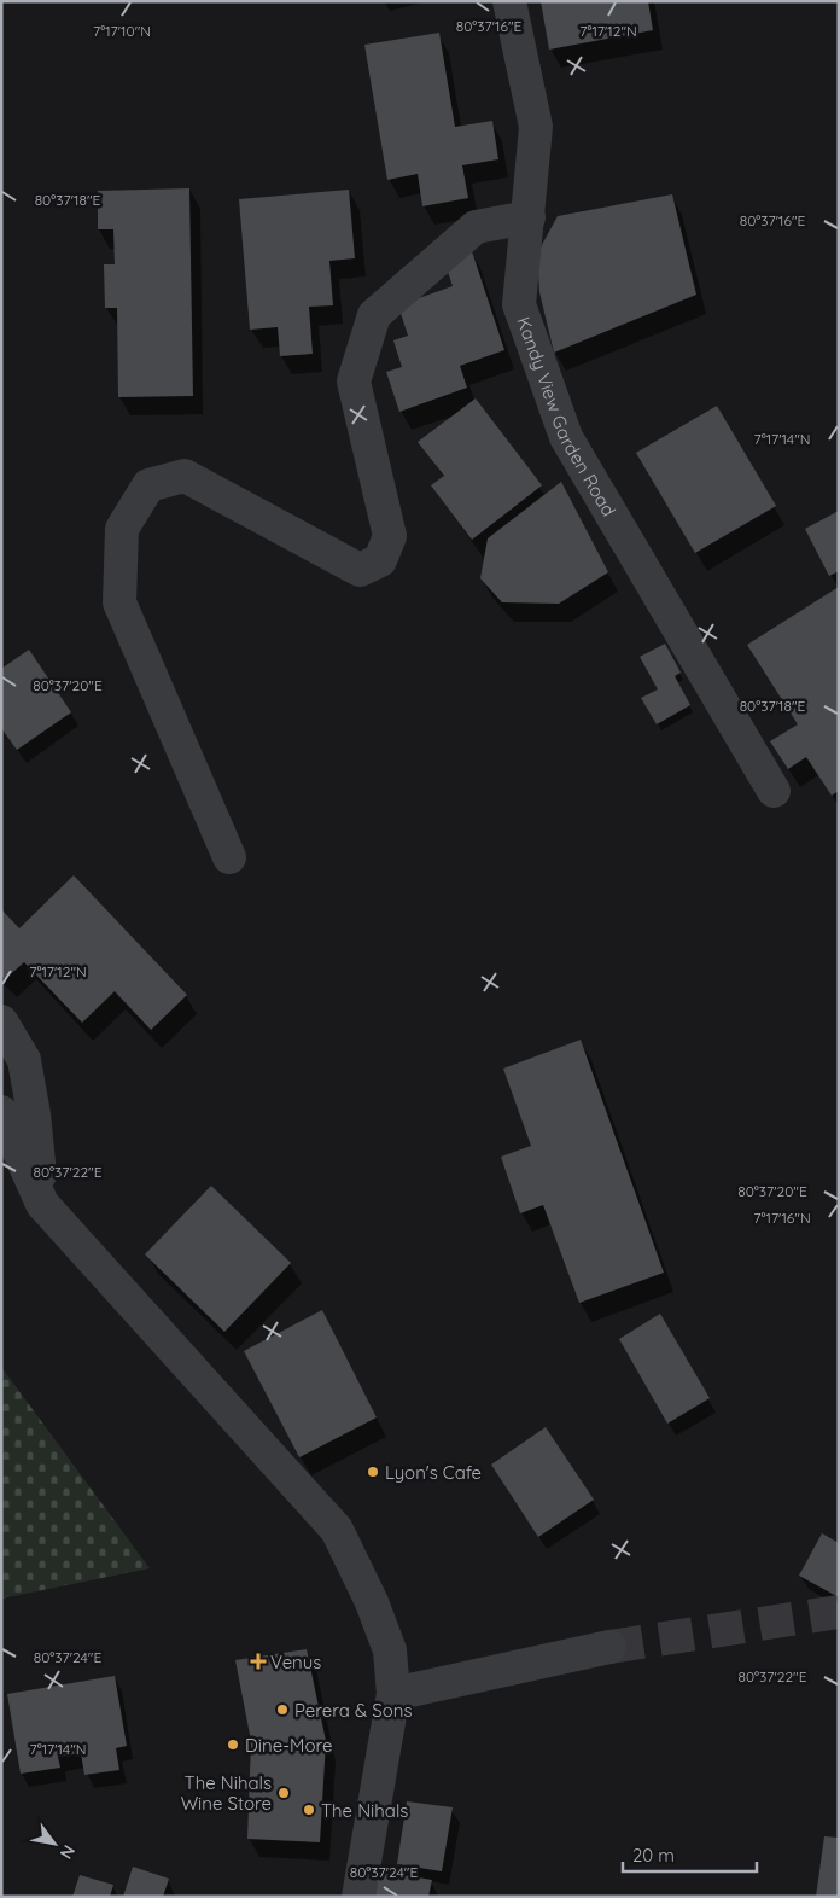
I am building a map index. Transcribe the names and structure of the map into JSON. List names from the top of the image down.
{
  "streets": {
    "street": ["Kandy View Garden Road"]
  },
  "places": {
    "other": [
      "Lyon's Cafe",
      "Perera & Sons",
      "Dine-More",
      "The Nihals Wine Store",
      "The Nihals"
    ],
    "health": ["Venus"]
  },
  "scale_bar": "20 m",
  "north": "bottom right",
  "coordinates": [
    "80°37'16\"E",
    "7°17'10\"N",
    "7°17'12\"N",
    "80°37'18\"E",
    "7°17'14\"N",
    "80°37'20\"E",
    "80°37'22\"E",
    "7°17'16\"N",
    "80°37'24\"E"
  ]
}
